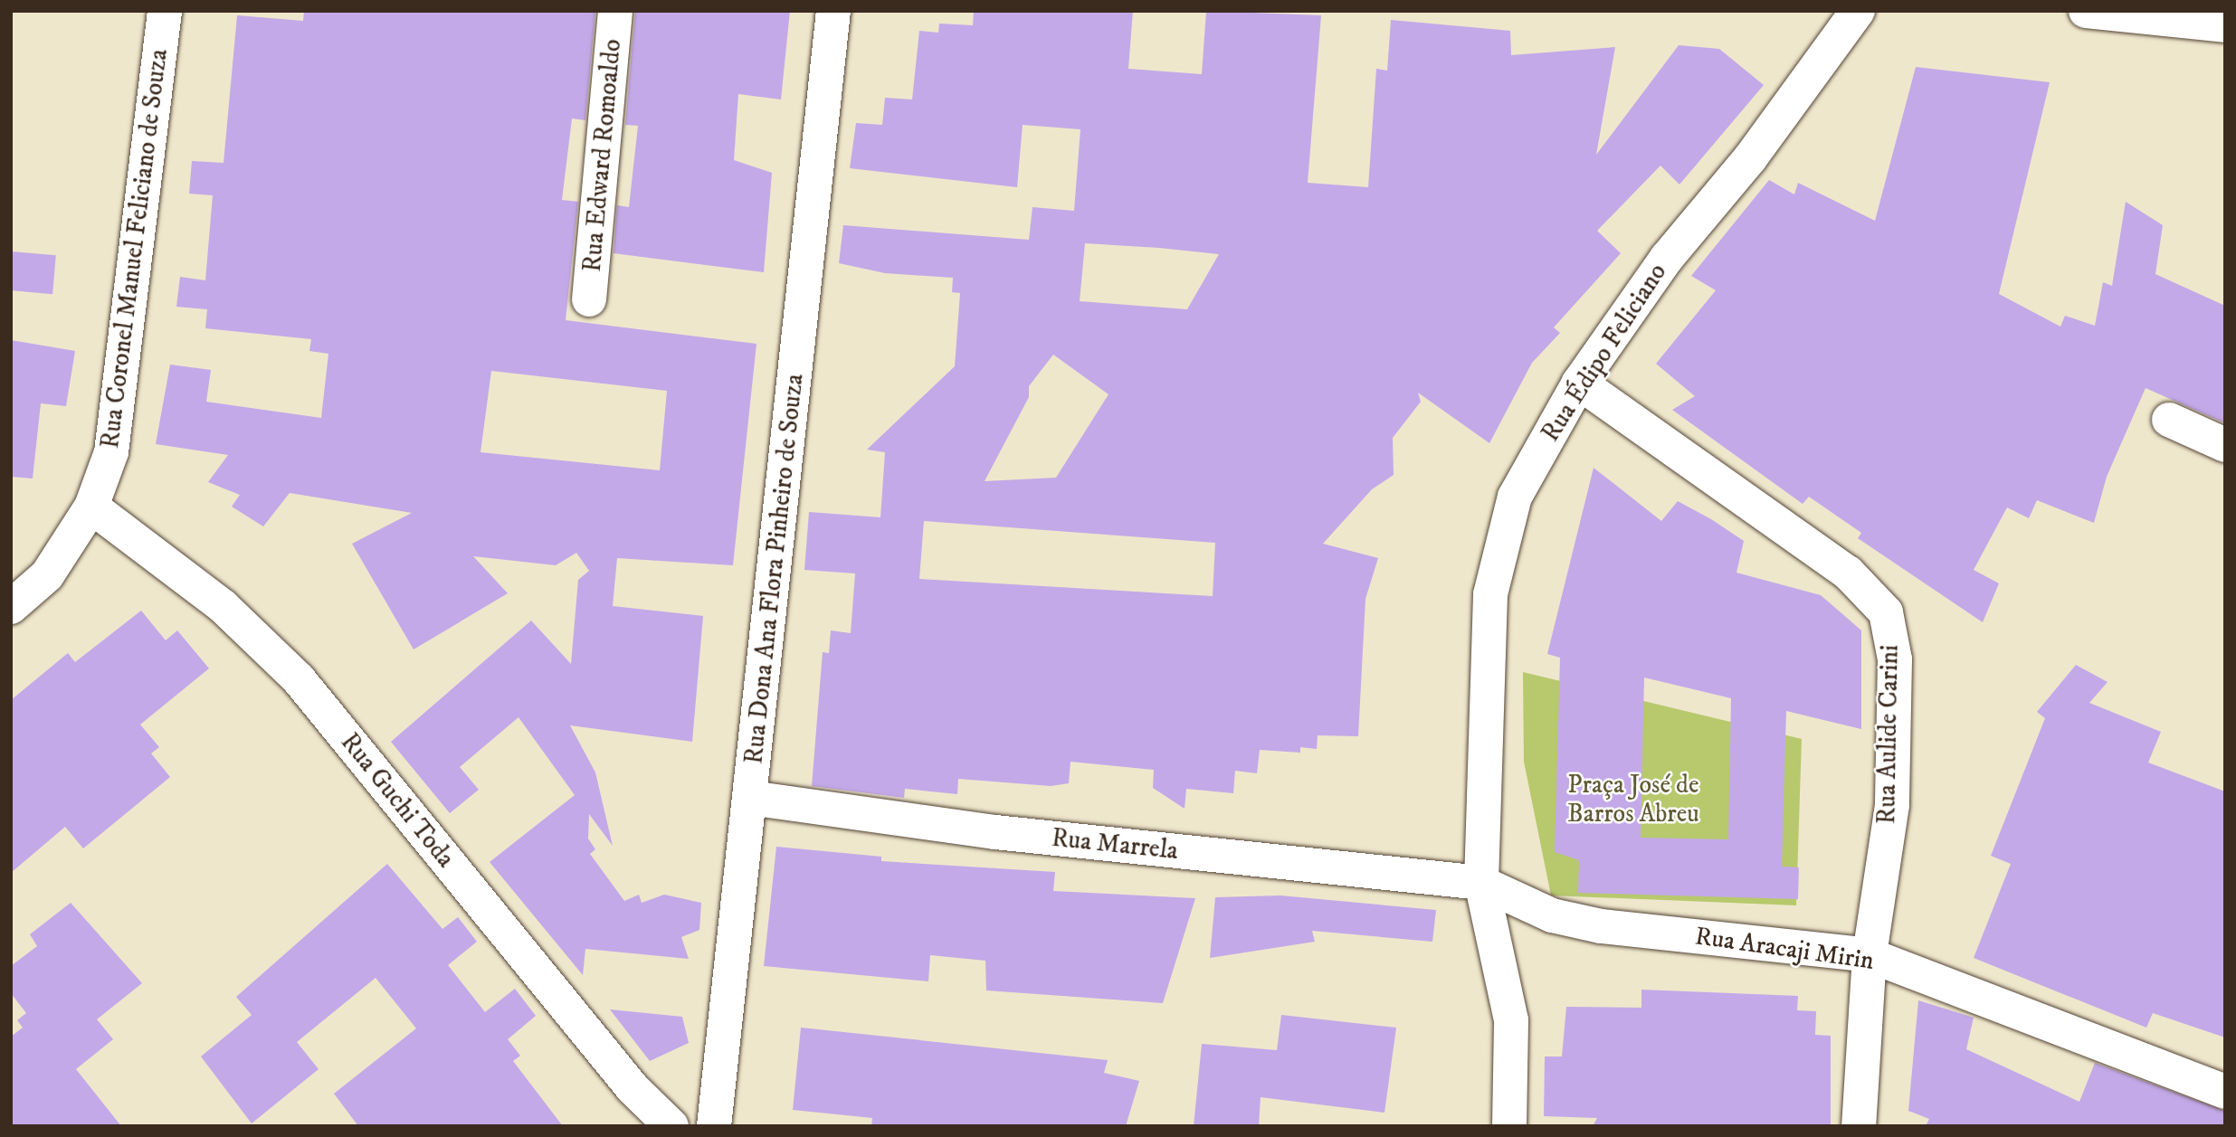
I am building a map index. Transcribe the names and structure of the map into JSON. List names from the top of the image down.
{
  "streets": {
    "street": [
      "Rua Edward Romoaldo",
      "Rua Coronel Manuel Feliciano de Souza",
      "Rua Édipo Feliciano",
      "Rua Dona Ana Flora Pinheiro de Souza",
      "Rua Aulide Carini",
      "Rua Guchi Toda",
      "Rua Marrela",
      "Rua Aracaji Mirin"
    ]
  },
  "crossings": [
    ["Rua Coronel Manuel Feliciano de Souza", "Rua Guchi Toda"],
    ["Rua Édipo Feliciano", "Rua Aulide Carini"],
    ["Rua Édipo Feliciano", "Rua Marrela"],
    ["Rua Édipo Feliciano", "Rua Aracaji Mirin"],
    ["Rua Dona Ana Flora Pinheiro de Souza", "Rua Marrela"],
    ["Rua Aulide Carini", "Rua Aracaji Mirin"],
    ["Rua Marrela", "Rua Aracaji Mirin"]
  ],
  "parks": ["Praça José de Barros Abreu"]
}
